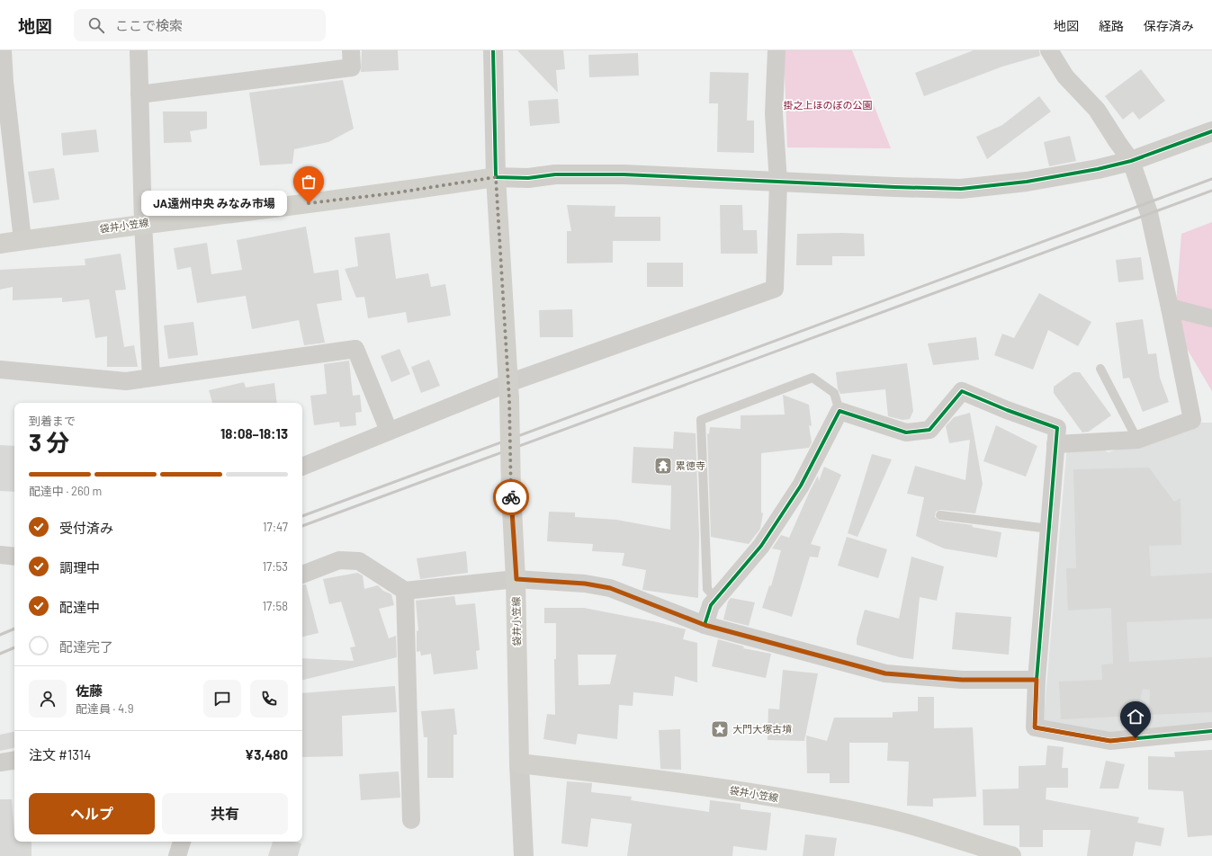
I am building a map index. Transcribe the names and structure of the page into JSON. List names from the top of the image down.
{
  "streets": {
    "main road": ["袋井小笠線"]
  },
  "parks": ["掛之上ほのぼの公園"],
  "places": {
    "other": ["JA遠州中央 みなみ市場"],
    "temple": ["累徳寺"],
    "place": ["大門大塚古墳"]
  },
  "page": {
    "header": "地図",
    "search": "ここで検索",
    "nav": ["地図", "経路", "保存済み"],
    "bubble": "JA遠州中央 みなみ市場",
    "heading": ["3 分", "到着まで", "18:08–18:13"],
    "panel": [
      "佐藤",
      "配達員 · 4.9",
      "注文 #1314",
      "¥3,480"
    ],
    "bar": "配達中 · 260 m",
    "list": [
      ["受付済み", "17:47"],
      ["調理中", "17:53"],
      ["配達中", "17:58"],
      "配達完了"
    ],
    "buttons": ["ヘルプ", "共有"]
  }
}
